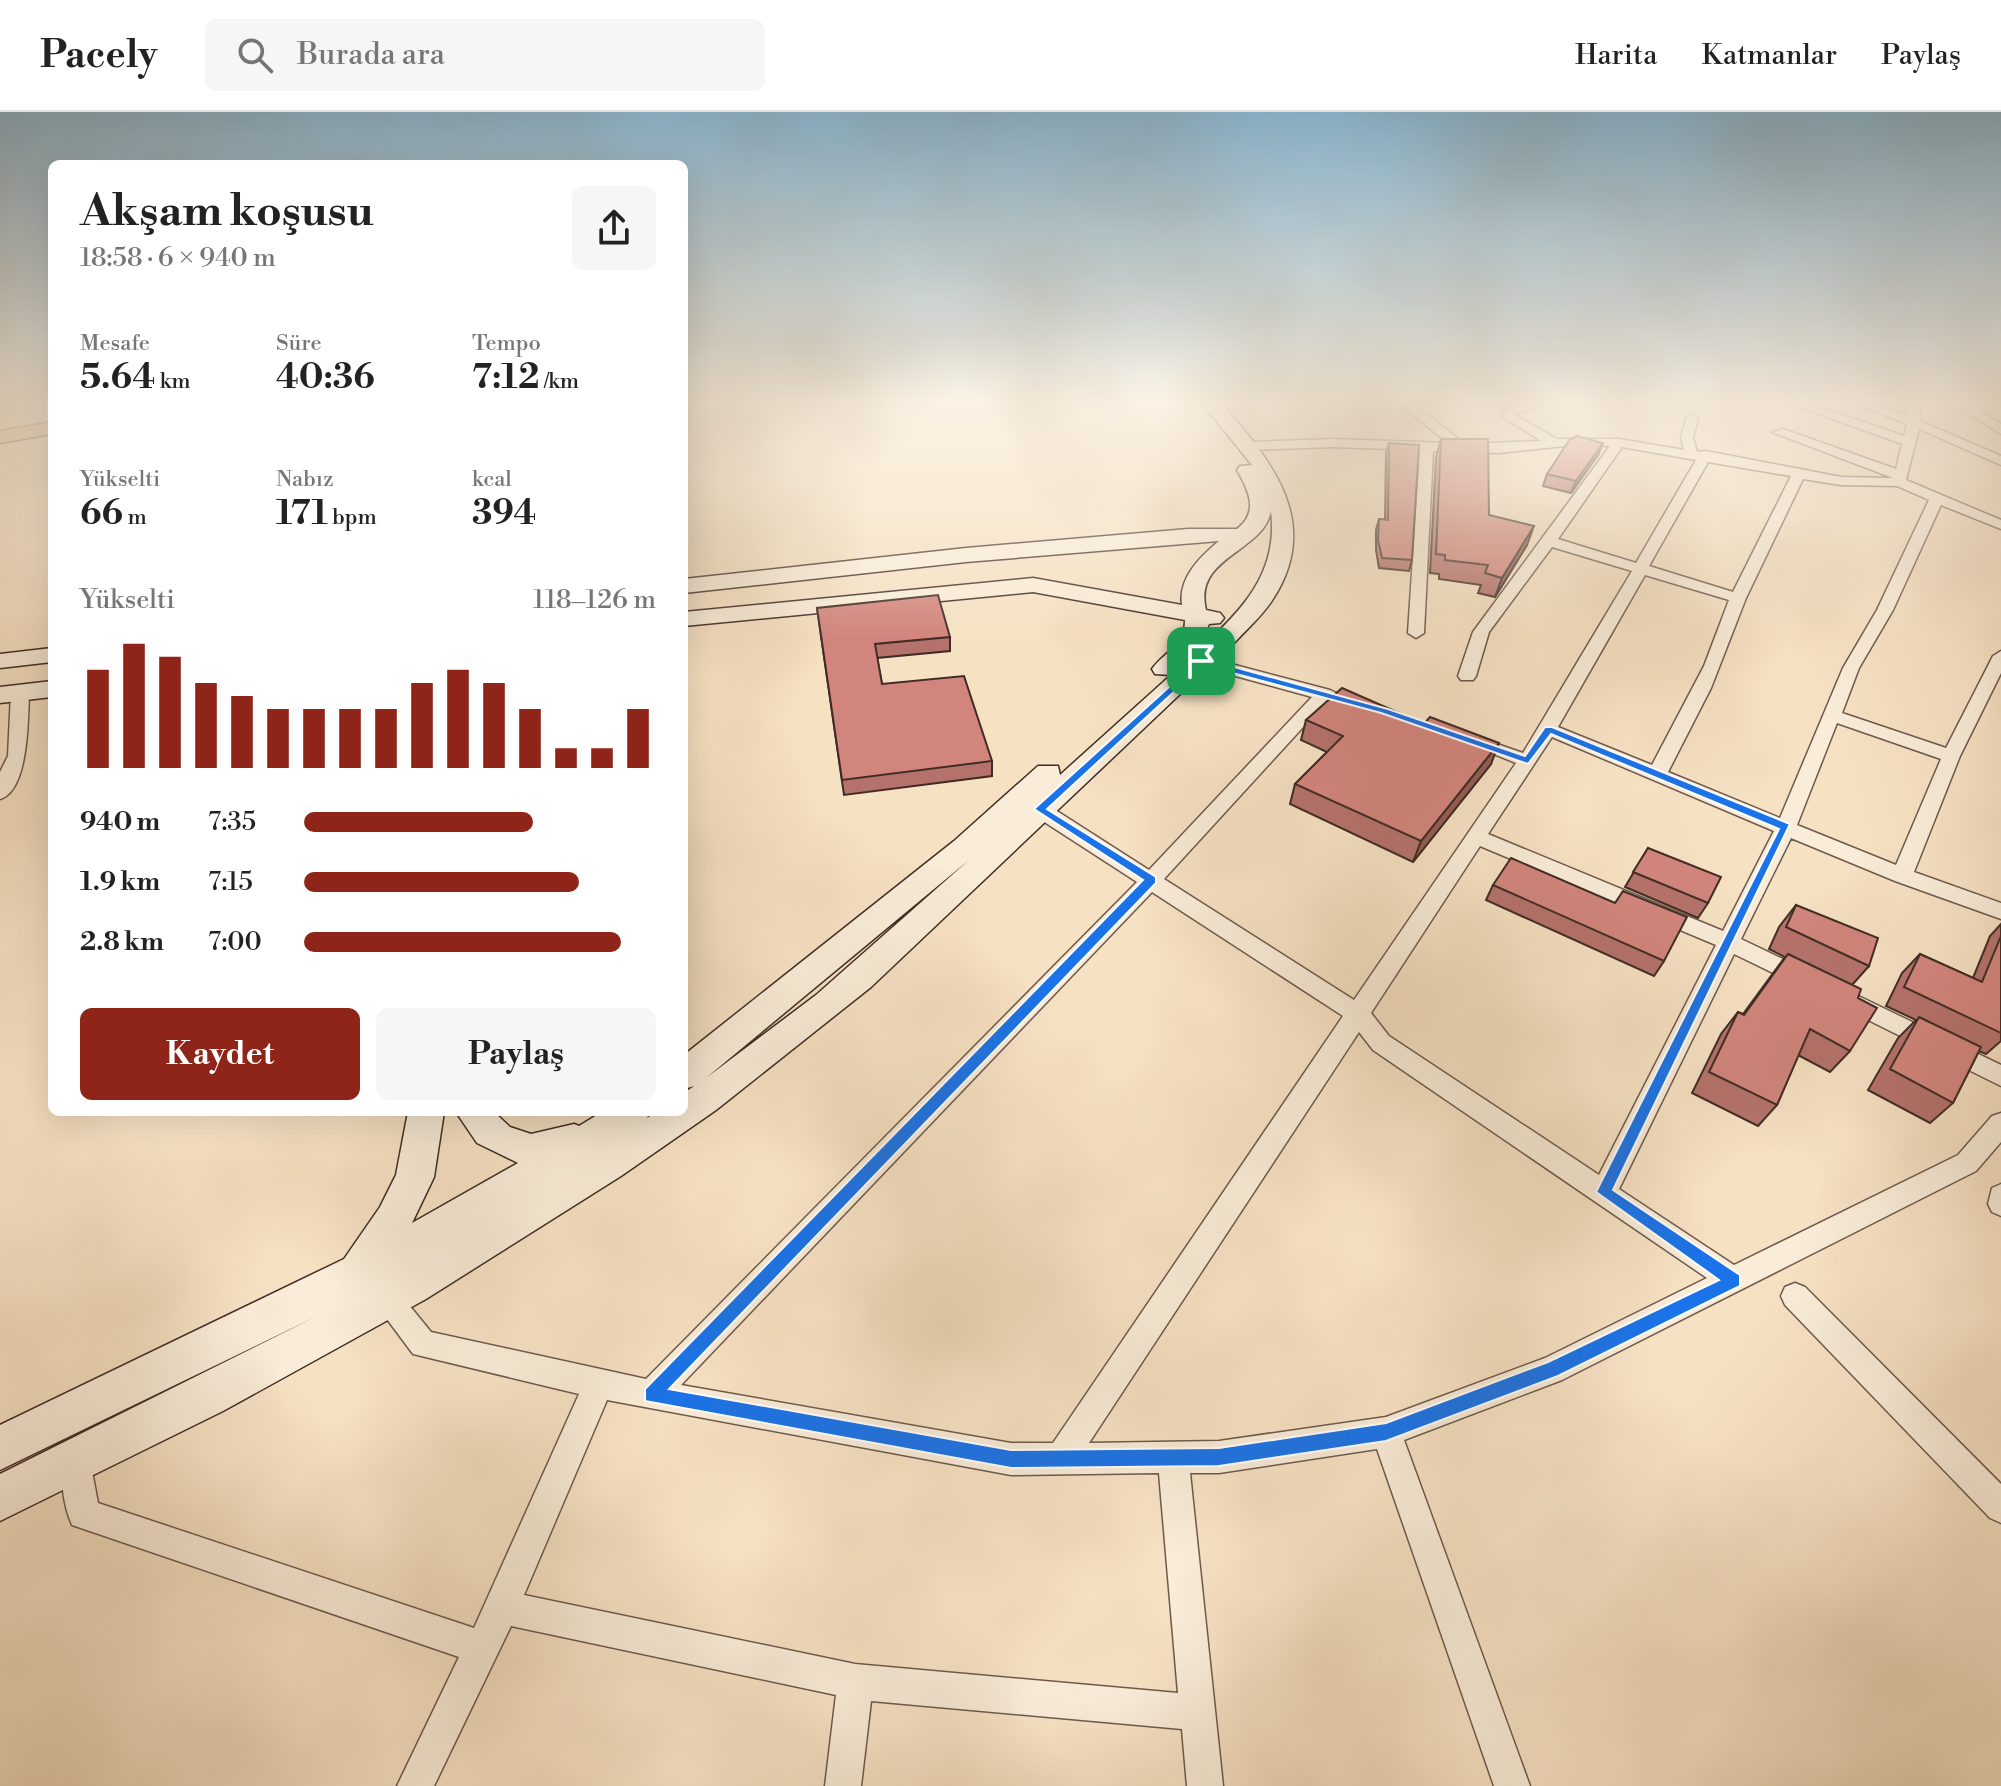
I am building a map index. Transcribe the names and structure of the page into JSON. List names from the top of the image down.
{
  "page": {
    "header": "Pacely",
    "search": "Burada ara",
    "nav": ["Harita", "Katmanlar", "Paylaş"],
    "heading": ["Akşam koşusu", "18:58 · 6 × 940 m"],
    "stats": [
      ["Mesafe", "5.64 km"],
      ["Süre", "40:36"],
      ["Tempo", "7:12 /km"],
      ["Yükselti", "66 m"],
      ["Nabız", "171 bpm"],
      ["kcal", "394"]
    ],
    "chart": ["Yükselti", "118–126 m"],
    "list": [
      {
        "name": "940 m",
        "note": "7:35"
      },
      {
        "name": "1.9 km",
        "note": "7:15"
      },
      {
        "name": "2.8 km",
        "note": "7:00"
      }
    ],
    "buttons": ["Kaydet", "Paylaş"]
  }
}
